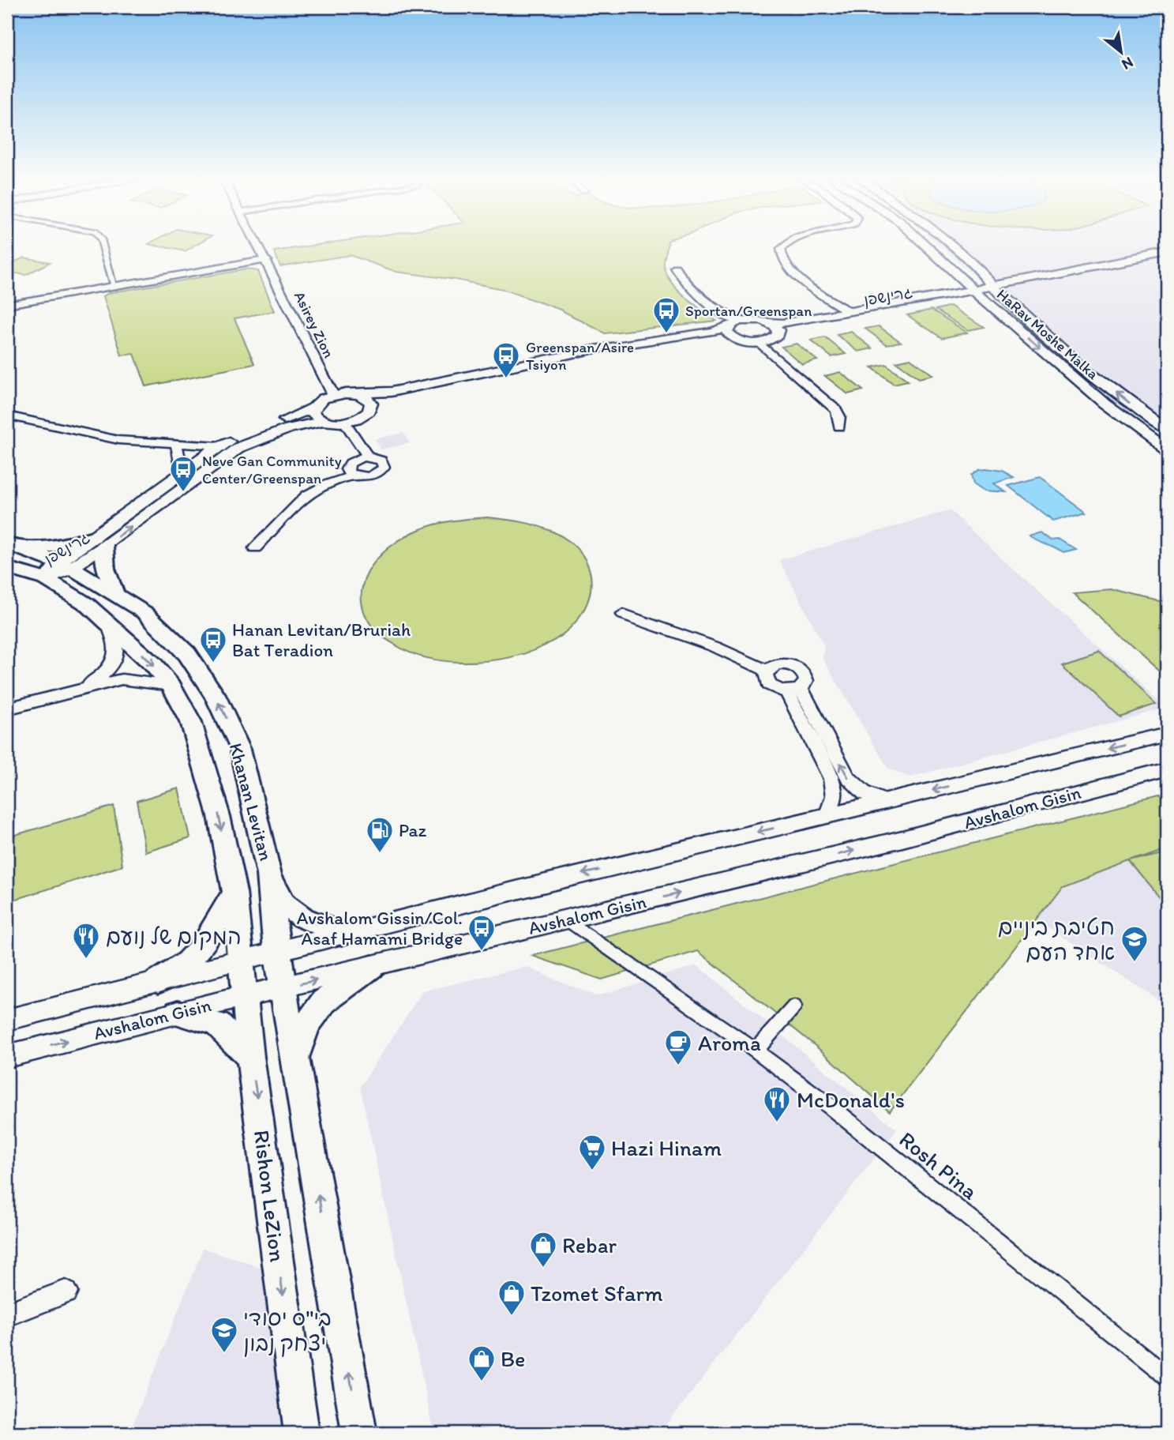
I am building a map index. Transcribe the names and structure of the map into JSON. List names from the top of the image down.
{
  "streets": {
    "main road": ["Khanan Levitan", "Rishon LeZion"],
    "street": [
      "גרינשפן",
      "Asirey Zion",
      "HaRav Moshe Malka",
      "Avshalom Gisin",
      "Rosh Pina"
    ]
  },
  "crossings": [
    ["גרינשפן", "Asirey Zion"],
    ["גרינשפן", "HaRav Moshe Malka"],
    ["גרינשפן", "Khanan Levitan"],
    ["Khanan Levitan", "Avshalom Gisin"],
    ["Khanan Levitan", "Rishon LeZion"],
    ["Avshalom Gisin", "Rosh Pina"],
    ["Avshalom Gisin", "Rishon LeZion"]
  ],
  "places": {
    "bus stop": [
      "Sportan/Greenspan",
      "Greenspan/Asire Tsiyon",
      "Neve Gan Community Center/Greenspan",
      "Hanan Levitan/Bruriah Bat Teradion",
      "Avshalom Gissin/Col. Asaf Hamami Bridge"
    ],
    "fuel station": ["Paz"],
    "restaurant": ["המקום של נועם", "McDonald's"],
    "school or university": ["חטיבת ביניים אחד העם", "בי\"ס יסודי יצחק נבון"],
    "cafe": ["Aroma"],
    "supermarket": ["Hazi Hinam"],
    "shop": ["Rebar", "Tzomet Sfarm", "Be"]
  },
  "north": "bottom right"
}
